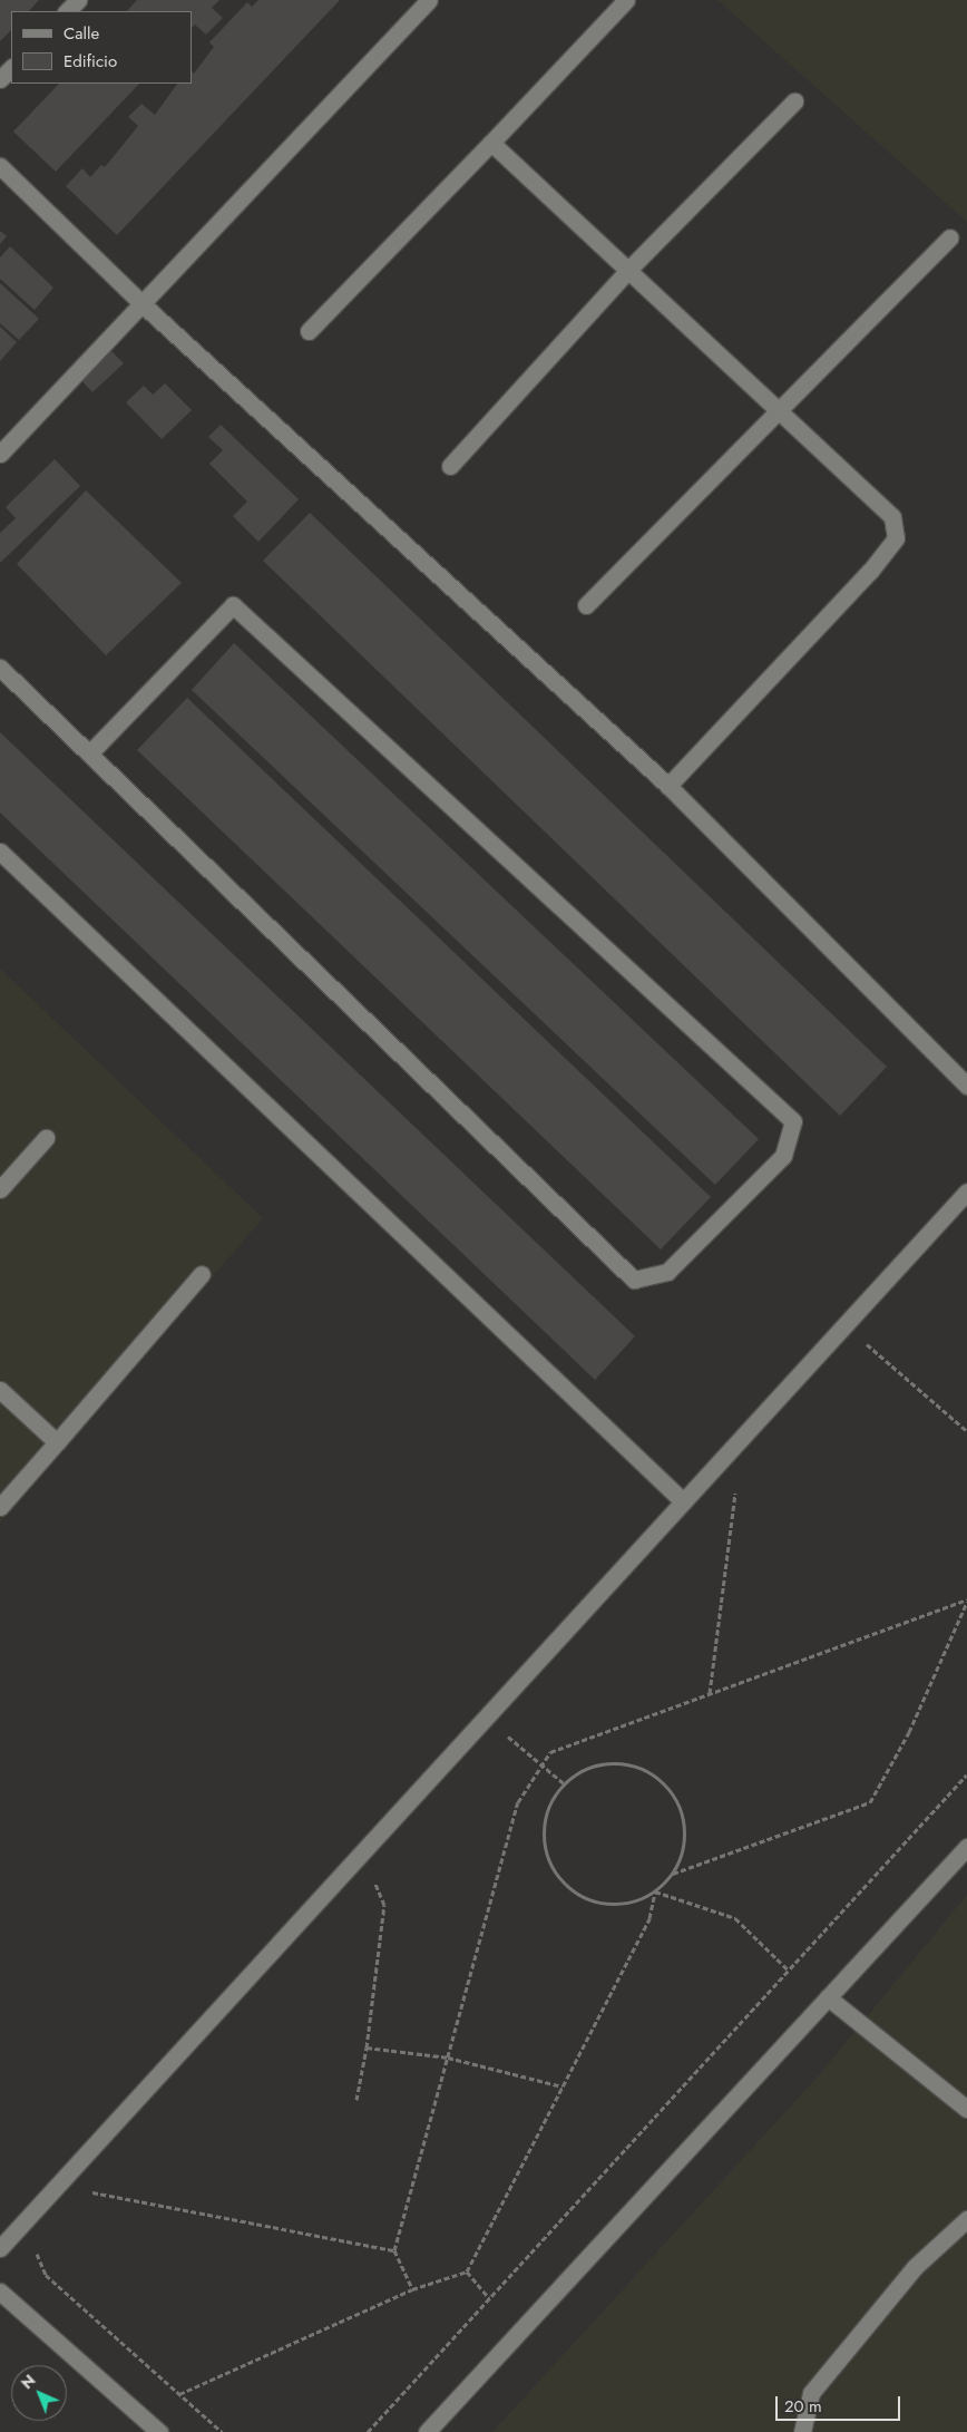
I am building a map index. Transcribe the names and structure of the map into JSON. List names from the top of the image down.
{
  "legend": ["Calle", "Edificio"],
  "scale_bar": "20 m",
  "north": "top left"
}
